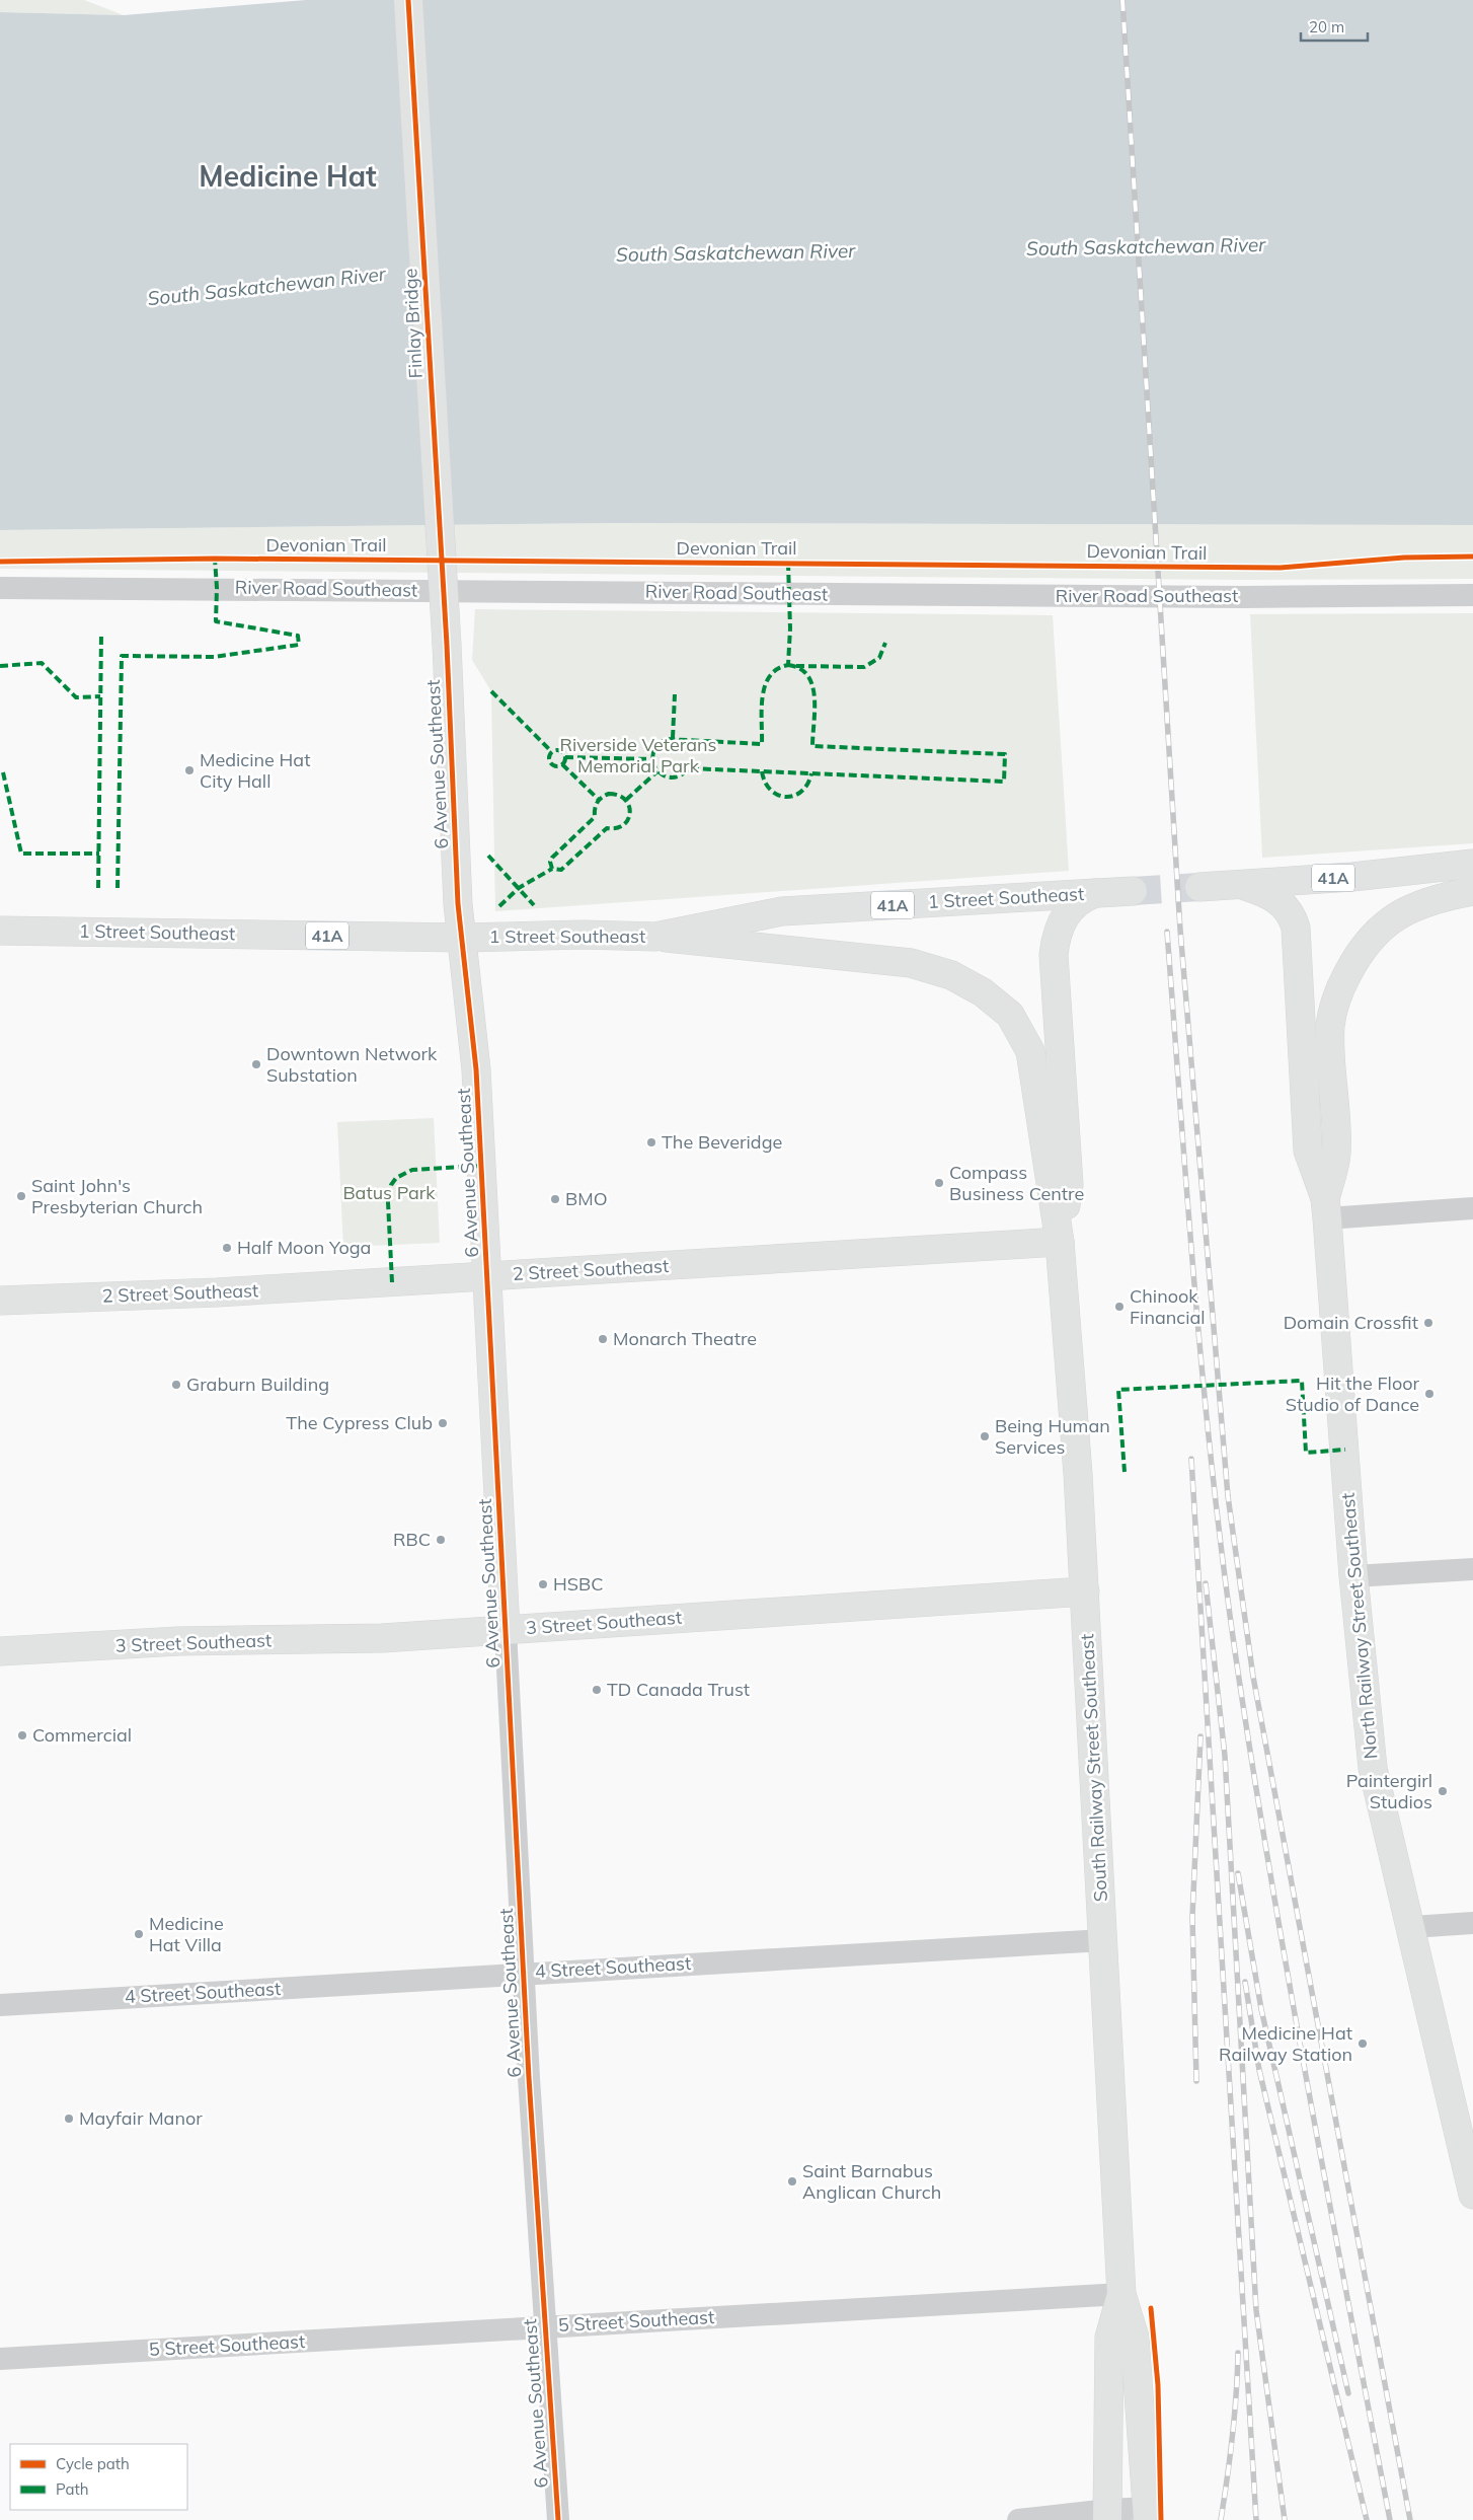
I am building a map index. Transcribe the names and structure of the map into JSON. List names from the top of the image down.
{
  "streets": {
    "street": [
      "Finlay Bridge",
      "River Road Southeast",
      "6 Avenue Southeast",
      "41A",
      "1 Street Southeast",
      "2 Street Southeast",
      "3 Street Southeast",
      "North Railway Street Southeast",
      "South Railway Street Southeast",
      "4 Street Southeast",
      "5 Street Southeast"
    ],
    "cycle path": ["Devonian Trail"]
  },
  "crossings": [
    ["Finlay Bridge", "6 Avenue Southeast"],
    ["6 Avenue Southeast", "1 Street Southeast"],
    ["6 Avenue Southeast", "2 Street Southeast"],
    ["6 Avenue Southeast", "3 Street Southeast"],
    ["6 Avenue Southeast", "4 Street Southeast"],
    ["6 Avenue Southeast", "5 Street Southeast"],
    ["41A", "North Railway Street Southeast"],
    ["1 Street Southeast", "South Railway Street Southeast"],
    ["2 Street Southeast", "South Railway Street Southeast"],
    ["3 Street Southeast", "South Railway Street Southeast"],
    ["South Railway Street Southeast", "4 Street Southeast"],
    ["South Railway Street Southeast", "5 Street Southeast"]
  ],
  "districts": ["Medicine Hat"],
  "water": ["South Saskatchewan River"],
  "parks": ["Riverside Veterans Memorial Park", "Batus Park"],
  "places": [
    "Medicine Hat City Hall",
    "Downtown Network Substation",
    "The Beveridge",
    "Compass Business Centre",
    "Saint John's Presbyterian Church",
    "BMO",
    "Half Moon Yoga",
    "Chinook Financial",
    "Domain Crossfit",
    "Monarch Theatre",
    "Graburn Building",
    "Hit the Floor Studio of Dance",
    "The Cypress Club",
    "Being Human Services",
    "RBC",
    "HSBC",
    "TD Canada Trust",
    "Commercial",
    "Paintergirl Studios",
    "Medicine Hat Villa",
    "Medicine Hat Railway Station",
    "Mayfair Manor",
    "Saint Barnabus Anglican Church"
  ],
  "legend": ["Cycle path", "Path"],
  "scale_bar": "20 m"
}
